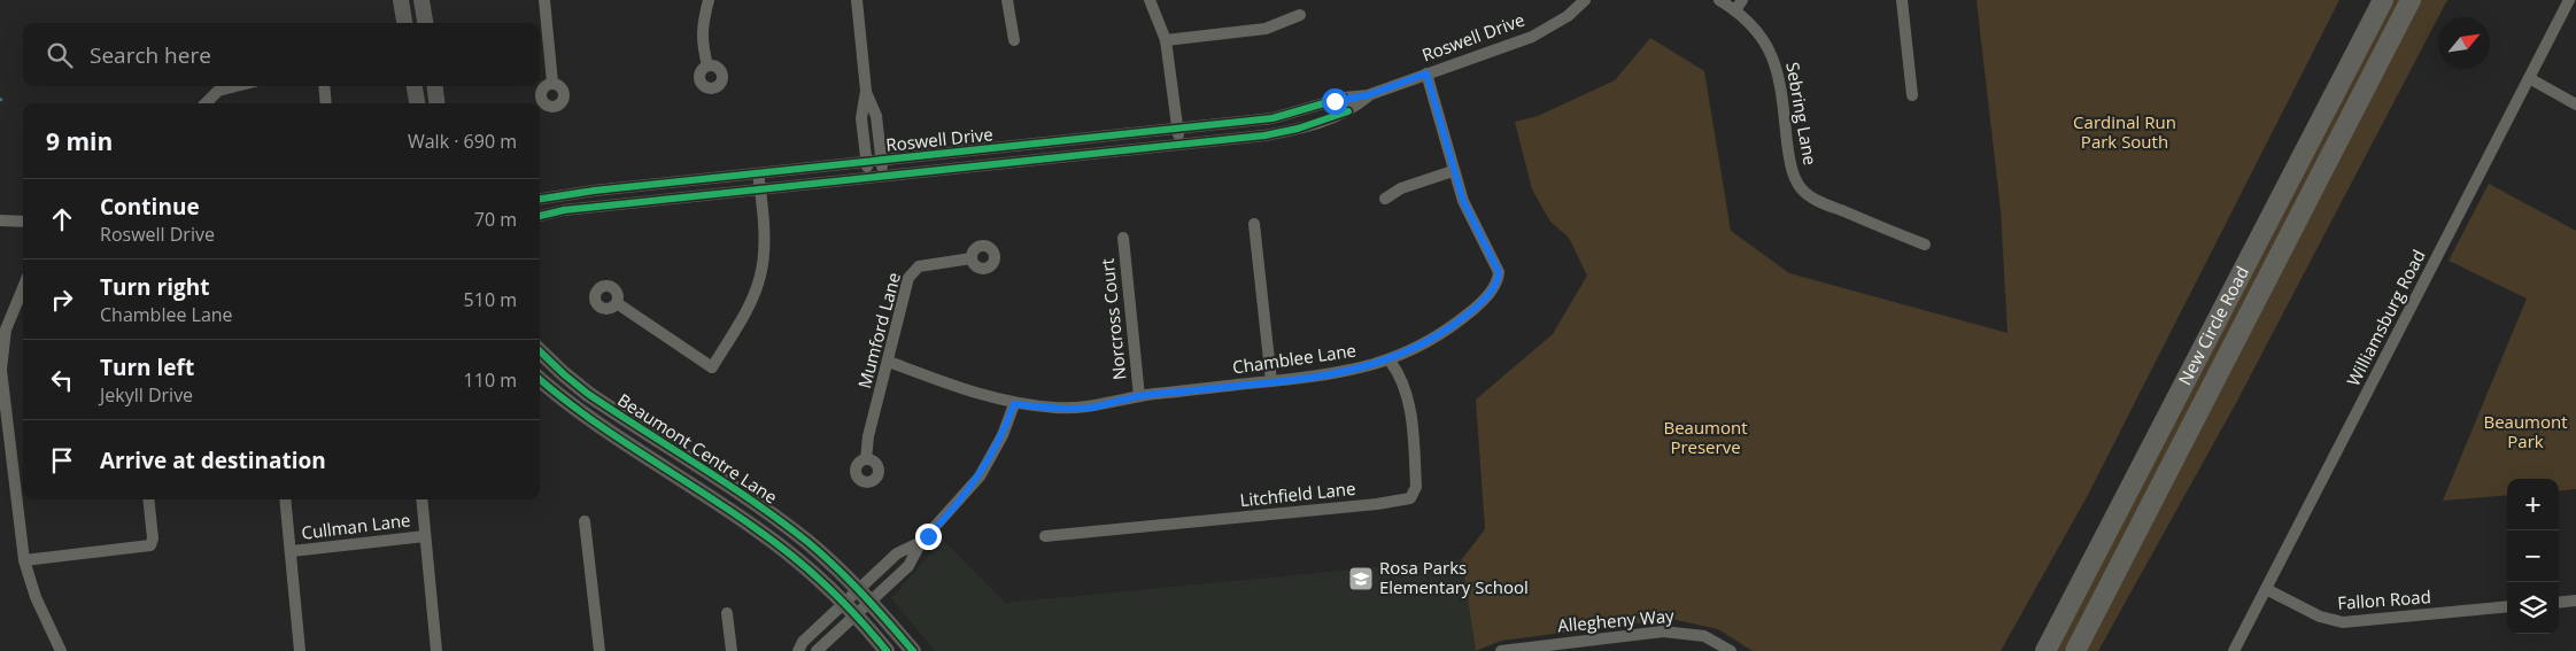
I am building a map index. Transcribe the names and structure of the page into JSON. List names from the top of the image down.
{
  "streets": {
    "highway": ["New Circle Road"],
    "street": [
      "Roswell Drive",
      "Sebring Lane",
      "Williamsburg Road",
      "Norcross Court",
      "Mumford Lane",
      "Chamblee Lane",
      "Beaumont Centre Lane",
      "Litchfield Lane",
      "Cullman Lane",
      "Fallon Road",
      "Allegheny Way"
    ]
  },
  "crossings": [
    ["Roswell Drive", "Chamblee Lane"],
    ["Williamsburg Road", "Fallon Road"],
    ["Norcross Court", "Chamblee Lane"],
    ["Mumford Lane", "Chamblee Lane"],
    ["Chamblee Lane", "Litchfield Lane"]
  ],
  "parks": ["Cardinal Run Park South", "Beaumont Park", "Beaumont Preserve"],
  "places": {
    "school or university": ["Rosa Parks Elementary School"]
  },
  "north": "top right",
  "page": {
    "search": "Search here",
    "heading": ["9 min", "Walk · 690 m"],
    "list": [
      ["Continue", "Roswell Drive", "70 m"],
      ["Turn right", "Chamblee Lane", "510 m"],
      ["Turn left", "Jekyll Drive", "110 m"],
      "Arrive at destination"
    ],
    "map_buttons": ["+", "−"]
  }
}
